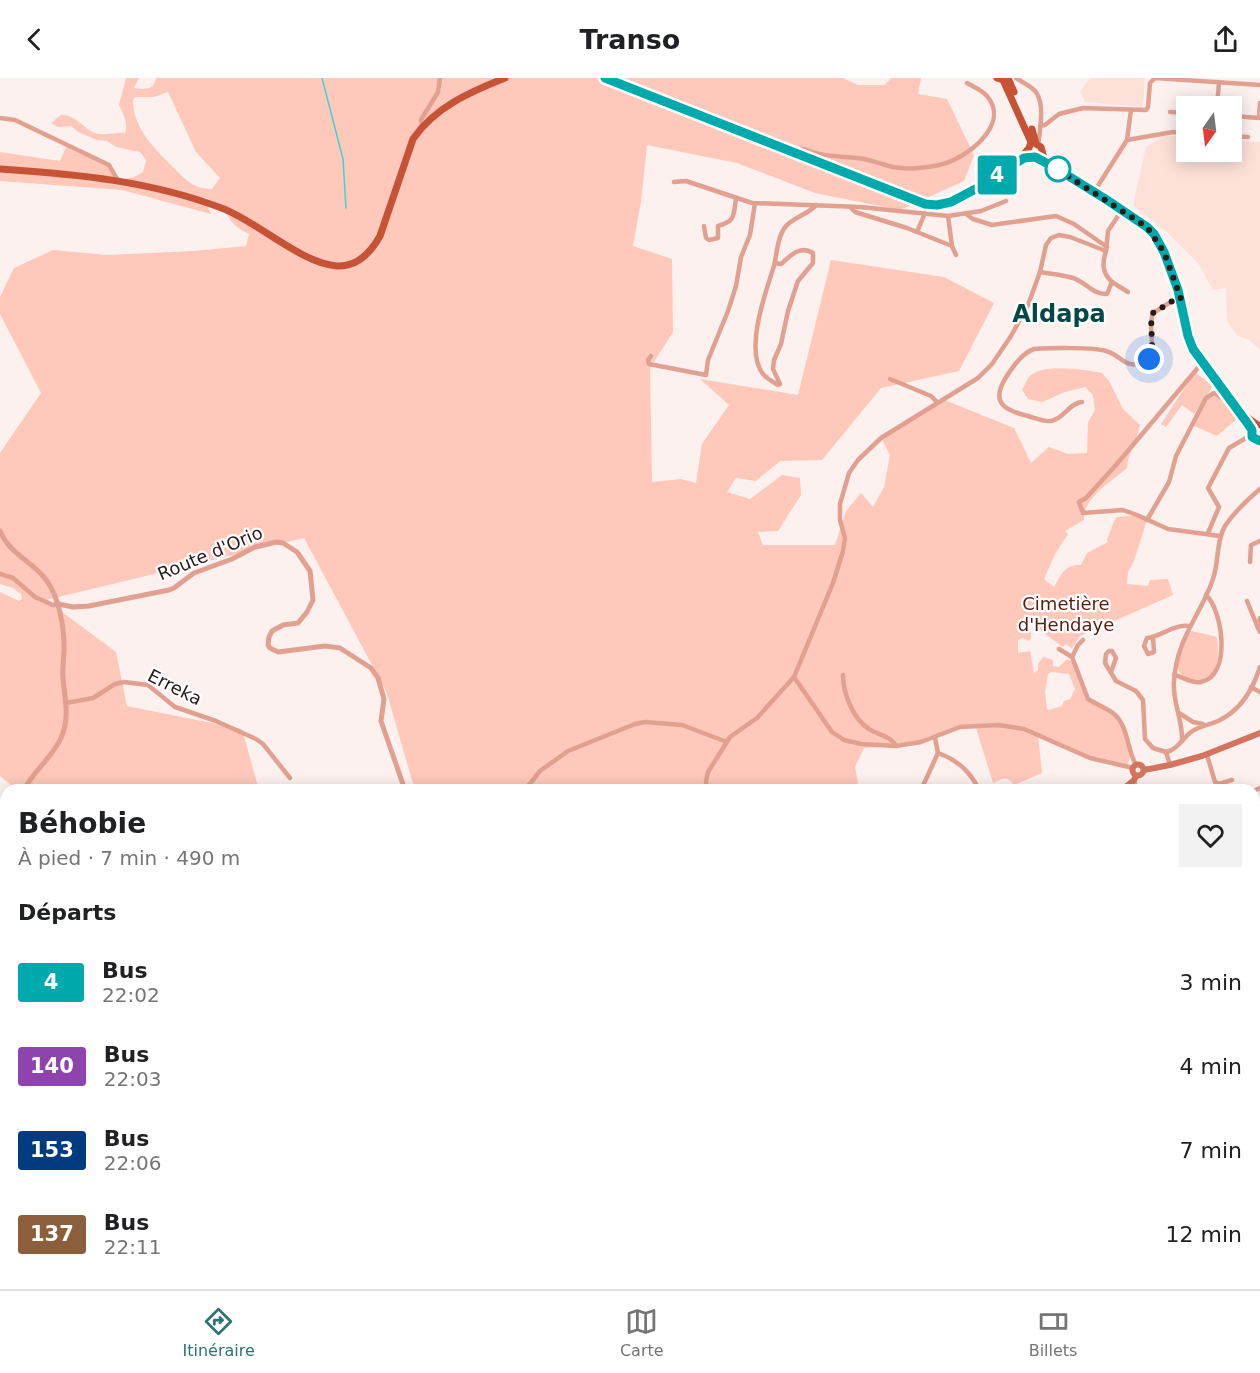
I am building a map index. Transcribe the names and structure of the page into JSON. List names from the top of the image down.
{
  "streets": {
    "street": ["Route d'Orio", "Erreka"]
  },
  "districts": ["Aldapa"],
  "parks": ["Cimetière d'Hendaye"],
  "lines": ["bus line 4"],
  "north": "bottom",
  "page": {
    "header": "Transo",
    "on_map": "4",
    "heading": [
      ["Béhobie", "À pied · 7 min · 490 m"],
      "Départs"
    ],
    "list": [
      {
        "mark": "4",
        "name": "Bus",
        "note": "22:02",
        "value": "3 min"
      },
      {
        "mark": "140",
        "name": "Bus",
        "note": "22:03",
        "value": "4 min"
      },
      {
        "mark": "153",
        "name": "Bus",
        "note": "22:06",
        "value": "7 min"
      },
      {
        "mark": "137",
        "name": "Bus",
        "note": "22:11",
        "value": "12 min"
      }
    ],
    "tabs": ["Itinéraire", "Carte", "Billets"]
  }
}
